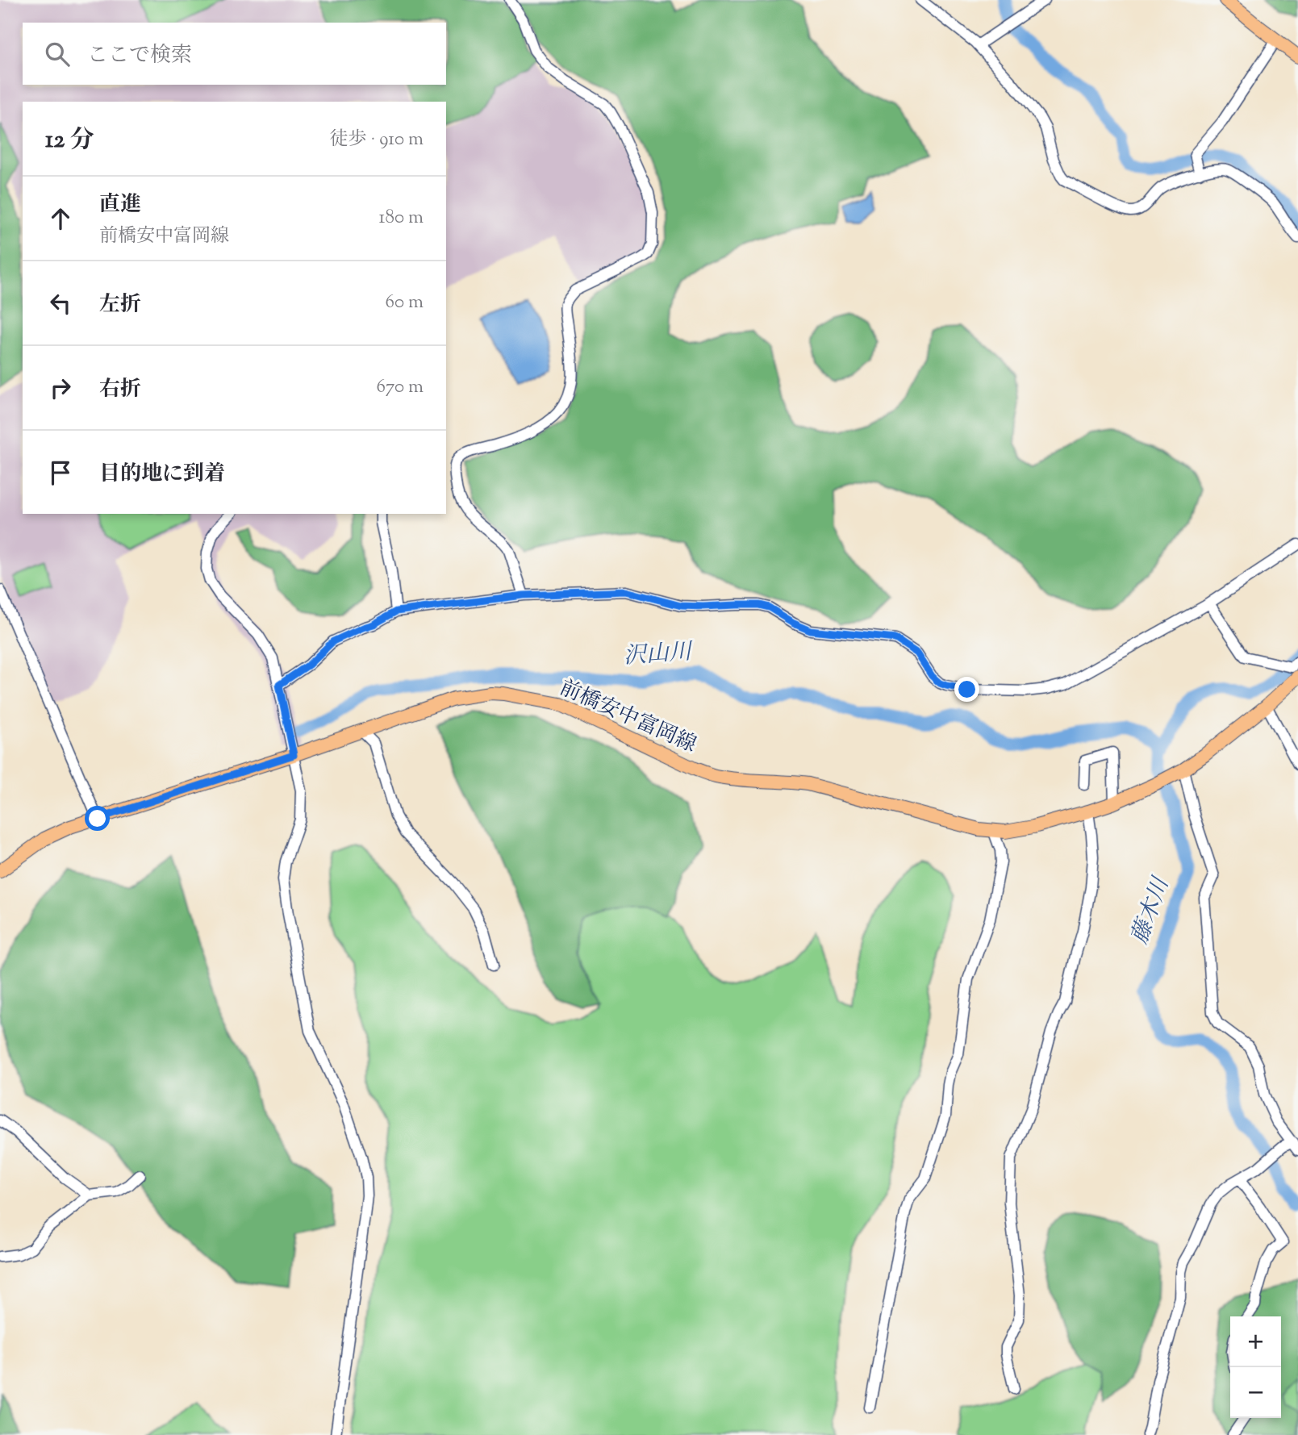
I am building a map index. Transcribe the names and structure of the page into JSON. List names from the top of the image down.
{
  "streets": {
    "main road": ["前橋安中富岡線"]
  },
  "water": ["沢山川", "藤木川"],
  "page": {
    "search": "ここで検索",
    "heading": ["12 分", "徒歩 · 910 m"],
    "list": [
      ["直進", "前橋安中富岡線", "180 m"],
      ["左折", "60 m"],
      ["右折", "670 m"],
      "目的地に到着"
    ],
    "map_buttons": ["+", "−"]
  }
}
